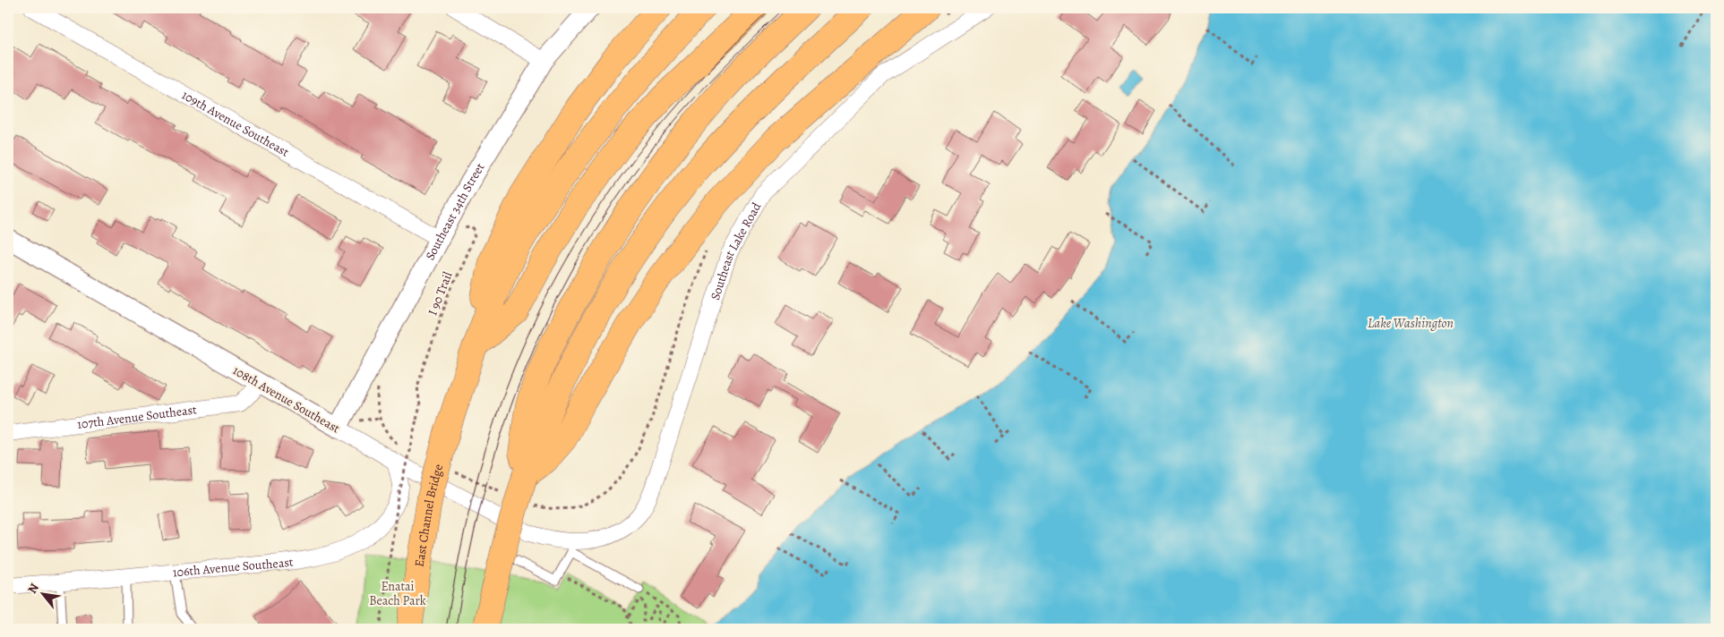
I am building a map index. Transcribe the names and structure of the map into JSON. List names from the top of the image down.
{
  "streets": {
    "highway": ["East Channel Bridge"],
    "street": [
      "109th Avenue Southeast",
      "Southeast 34th Street",
      "Southeast Lake Road",
      "108th Avenue Southeast",
      "107th Avenue Southeast",
      "106th Avenue Southeast"
    ],
    "path": ["I 90 Trail"]
  },
  "crossings": [
    ["109th Avenue Southeast", "Southeast 34th Street"],
    ["Southeast 34th Street", "108th Avenue Southeast"],
    ["Southeast Lake Road", "108th Avenue Southeast"],
    ["108th Avenue Southeast", "107th Avenue Southeast"],
    ["108th Avenue Southeast", "106th Avenue Southeast"]
  ],
  "water": ["Lake Washington"],
  "parks": ["Enatai Beach Park"],
  "north": "top left"
}
